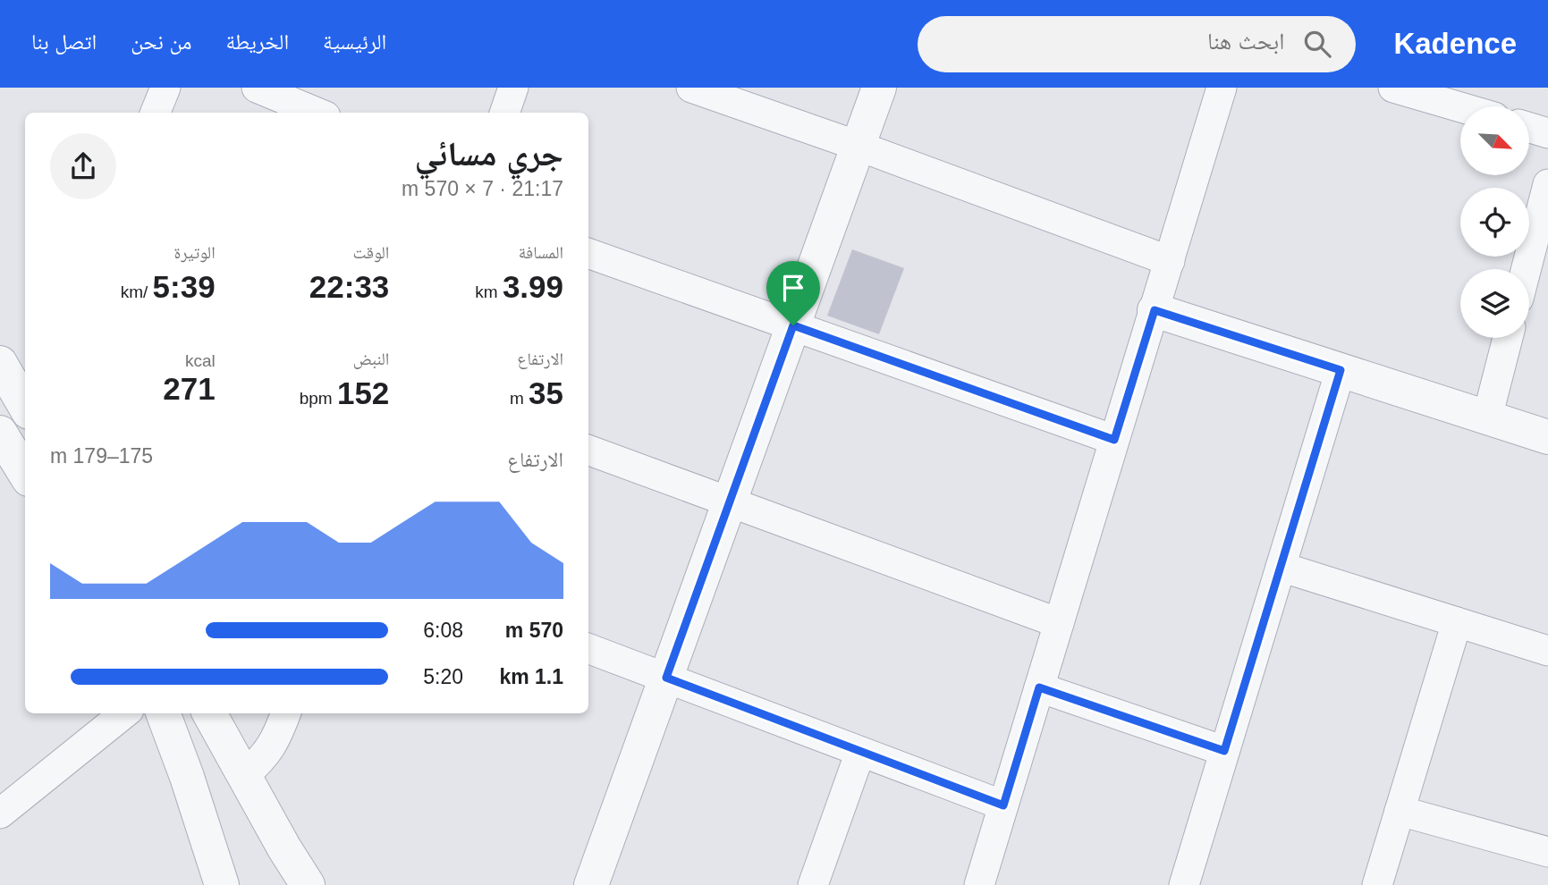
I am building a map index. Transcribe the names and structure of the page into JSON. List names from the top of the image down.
{
  "north": "bottom right",
  "page": {
    "header": "Kadence",
    "search": "ابحث هنا",
    "nav": [
      "الرئيسية",
      "الخريطة",
      "من نحن",
      "اتصل بنا"
    ],
    "heading": ["جري مسائي", "21:17 · 7 × 570 m"],
    "stats": [
      ["المسافة", "3.99 km"],
      ["الوقت", "22:33"],
      ["الوتيرة", "5:39 /km"],
      ["الارتفاع", "35 m"],
      ["النبض", "152 bpm"],
      ["kcal", "271"]
    ],
    "chart": ["الارتفاع", "175–179 m"],
    "list": [
      {
        "name": "570 m",
        "note": "6:08"
      },
      {
        "name": "1.1 km",
        "note": "5:20"
      }
    ]
  }
}
